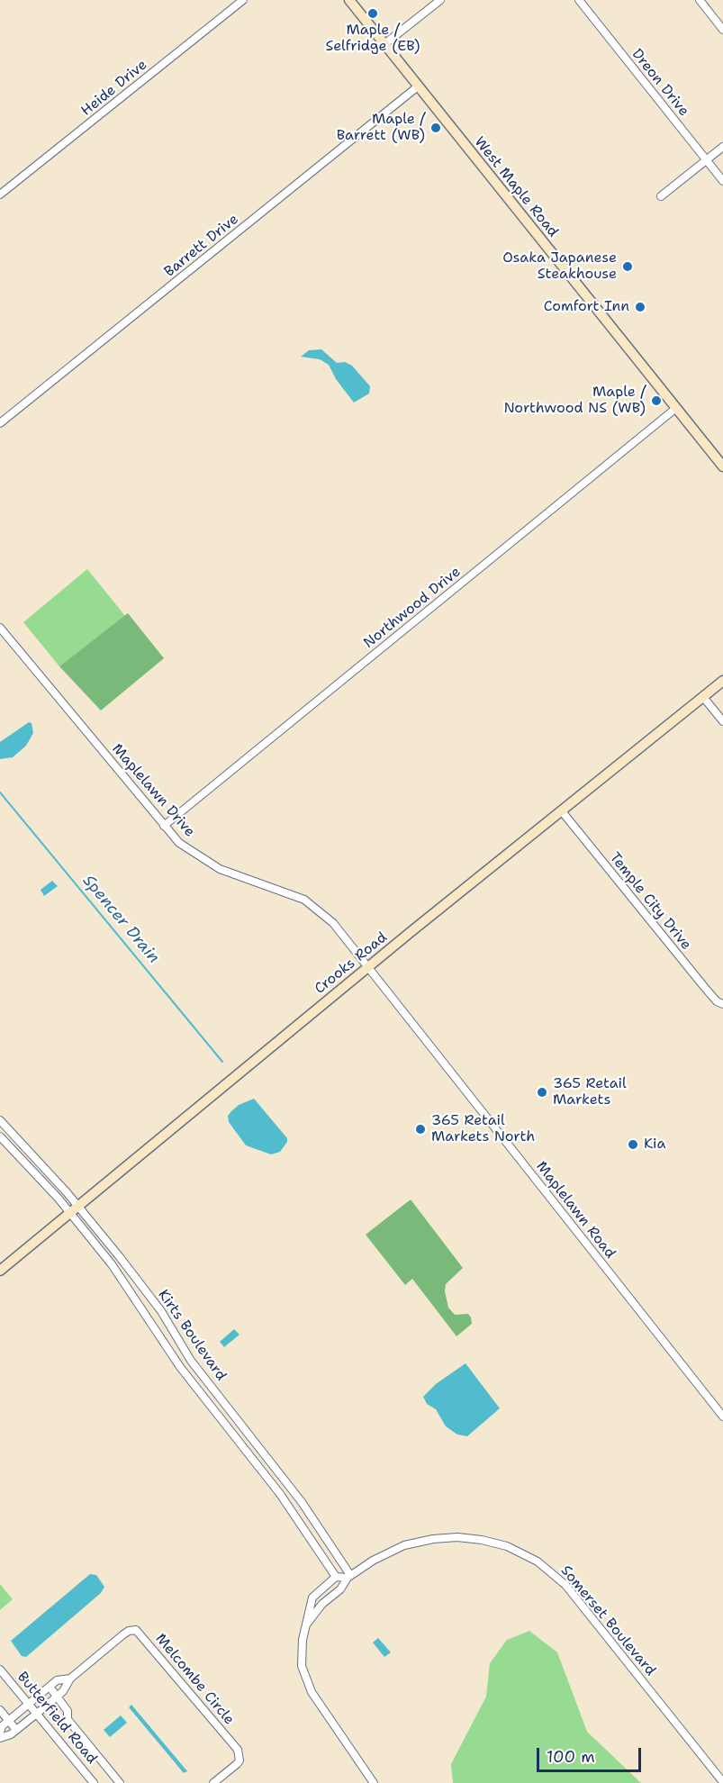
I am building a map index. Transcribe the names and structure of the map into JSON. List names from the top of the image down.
{
  "streets": {
    "main road": ["West Maple Road", "Crooks Road"],
    "street": [
      "Dreon Drive",
      "Heide Drive",
      "Barrett Drive",
      "Northwood Drive",
      "Maplelawn Drive",
      "Temple City Drive",
      "Maplelawn Road",
      "Kirts Boulevard",
      "Somerset Boulevard",
      "Melcombe Circle",
      "Butterfield Road"
    ]
  },
  "crossings": [
    ["West Maple Road", "Barrett Drive"],
    ["West Maple Road", "Northwood Drive"],
    ["Northwood Drive", "Maplelawn Drive"],
    ["Maplelawn Drive", "Crooks Road"],
    ["Maplelawn Drive", "Maplelawn Road"],
    ["Temple City Drive", "Crooks Road"],
    ["Crooks Road", "Maplelawn Road"],
    ["Crooks Road", "Kirts Boulevard"],
    ["Kirts Boulevard", "Somerset Boulevard"],
    ["Melcombe Circle", "Butterfield Road"]
  ],
  "water": ["Spencer Drain"],
  "places": [
    "Maple / Selfridge (EB)",
    "Maple / Barrett (WB)",
    "Osaka Japanese Steakhouse",
    "Comfort Inn",
    "Maple / Northwood NS (WB)",
    "365 Retail Markets",
    "365 Retail Markets North",
    "Kia"
  ],
  "scale_bar": "100 m"
}
